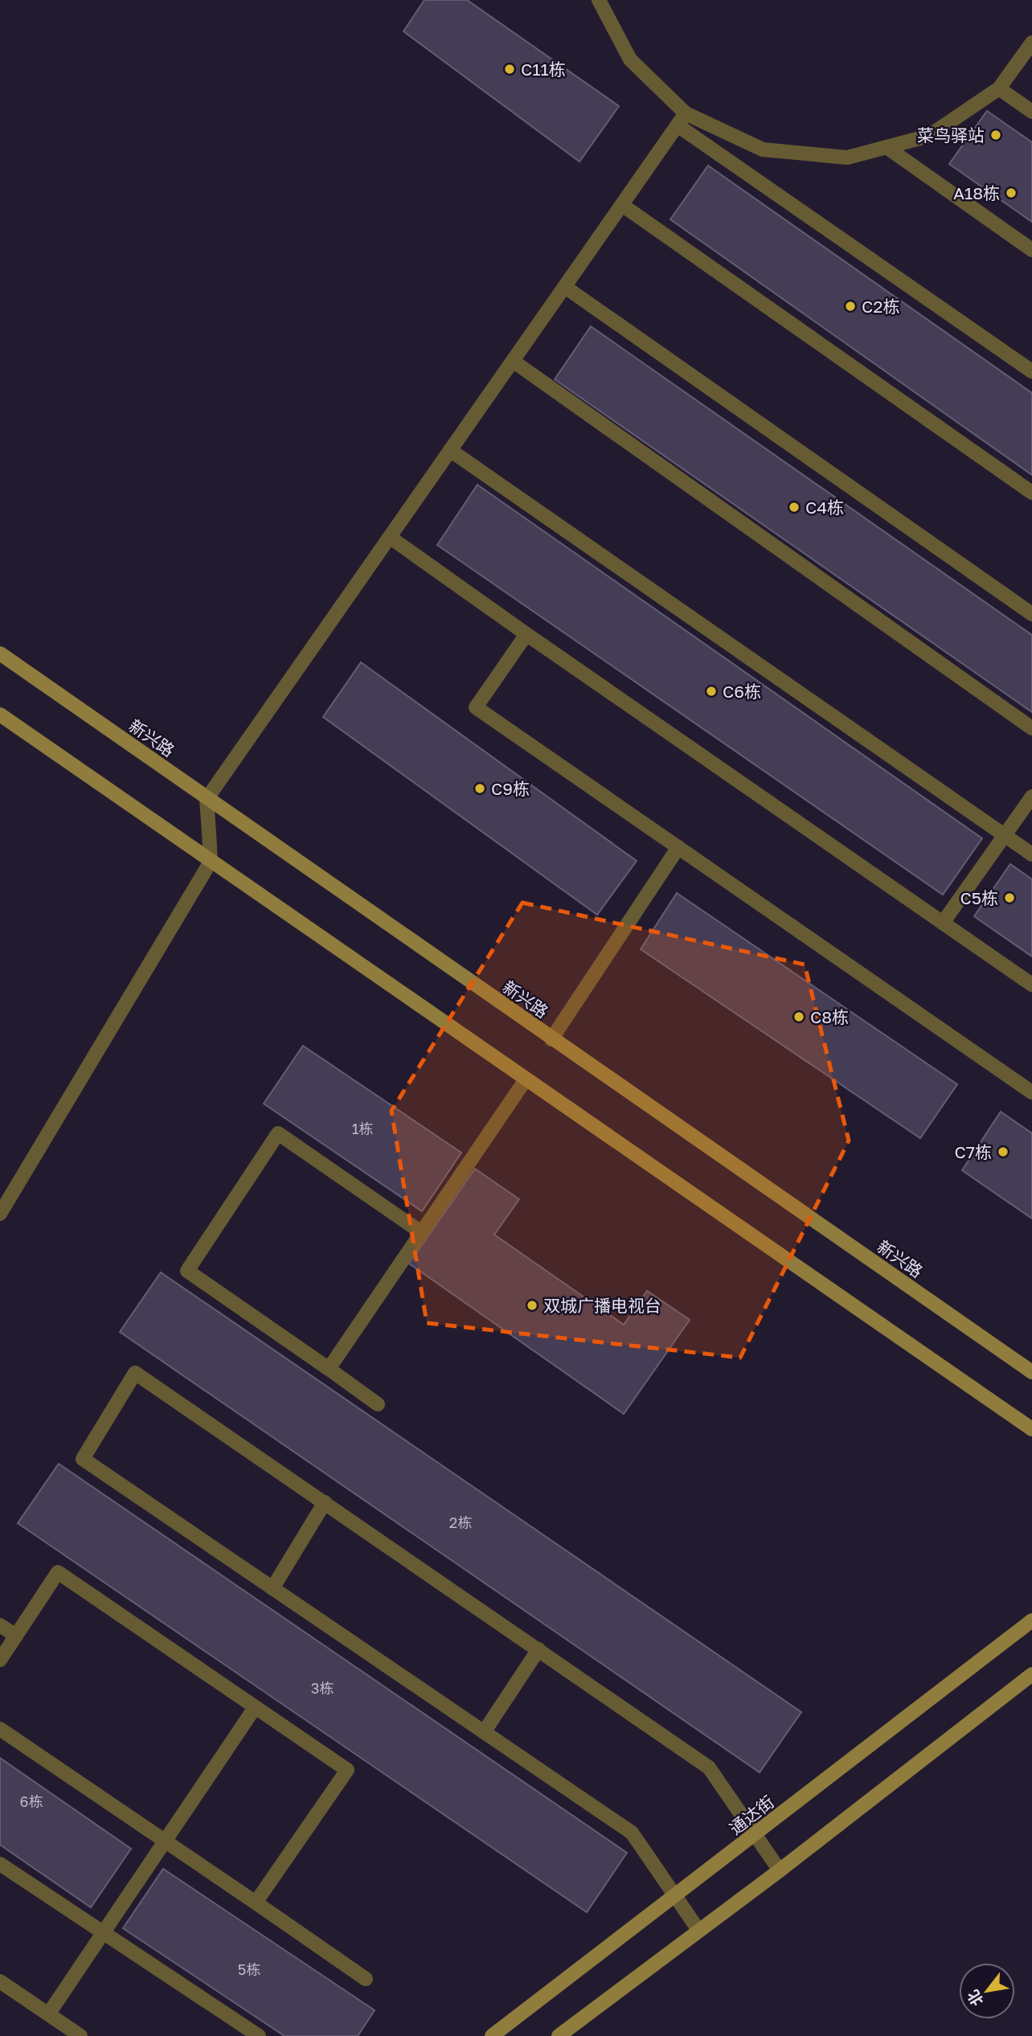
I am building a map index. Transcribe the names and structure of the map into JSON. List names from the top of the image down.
{
  "streets": {
    "main road": ["新兴路", "通达街"]
  },
  "places": [
    "C11栋",
    "菜鸟驿站",
    "A18栋",
    "C2栋",
    "C4栋",
    "C6栋",
    "C9栋",
    "C5栋",
    "C8栋",
    "C7栋",
    "双城广播电视台"
  ],
  "house_numbers": [
    "1栋",
    "2栋",
    "3栋",
    "6栋",
    "5栋"
  ],
  "north": "bottom left"
}
